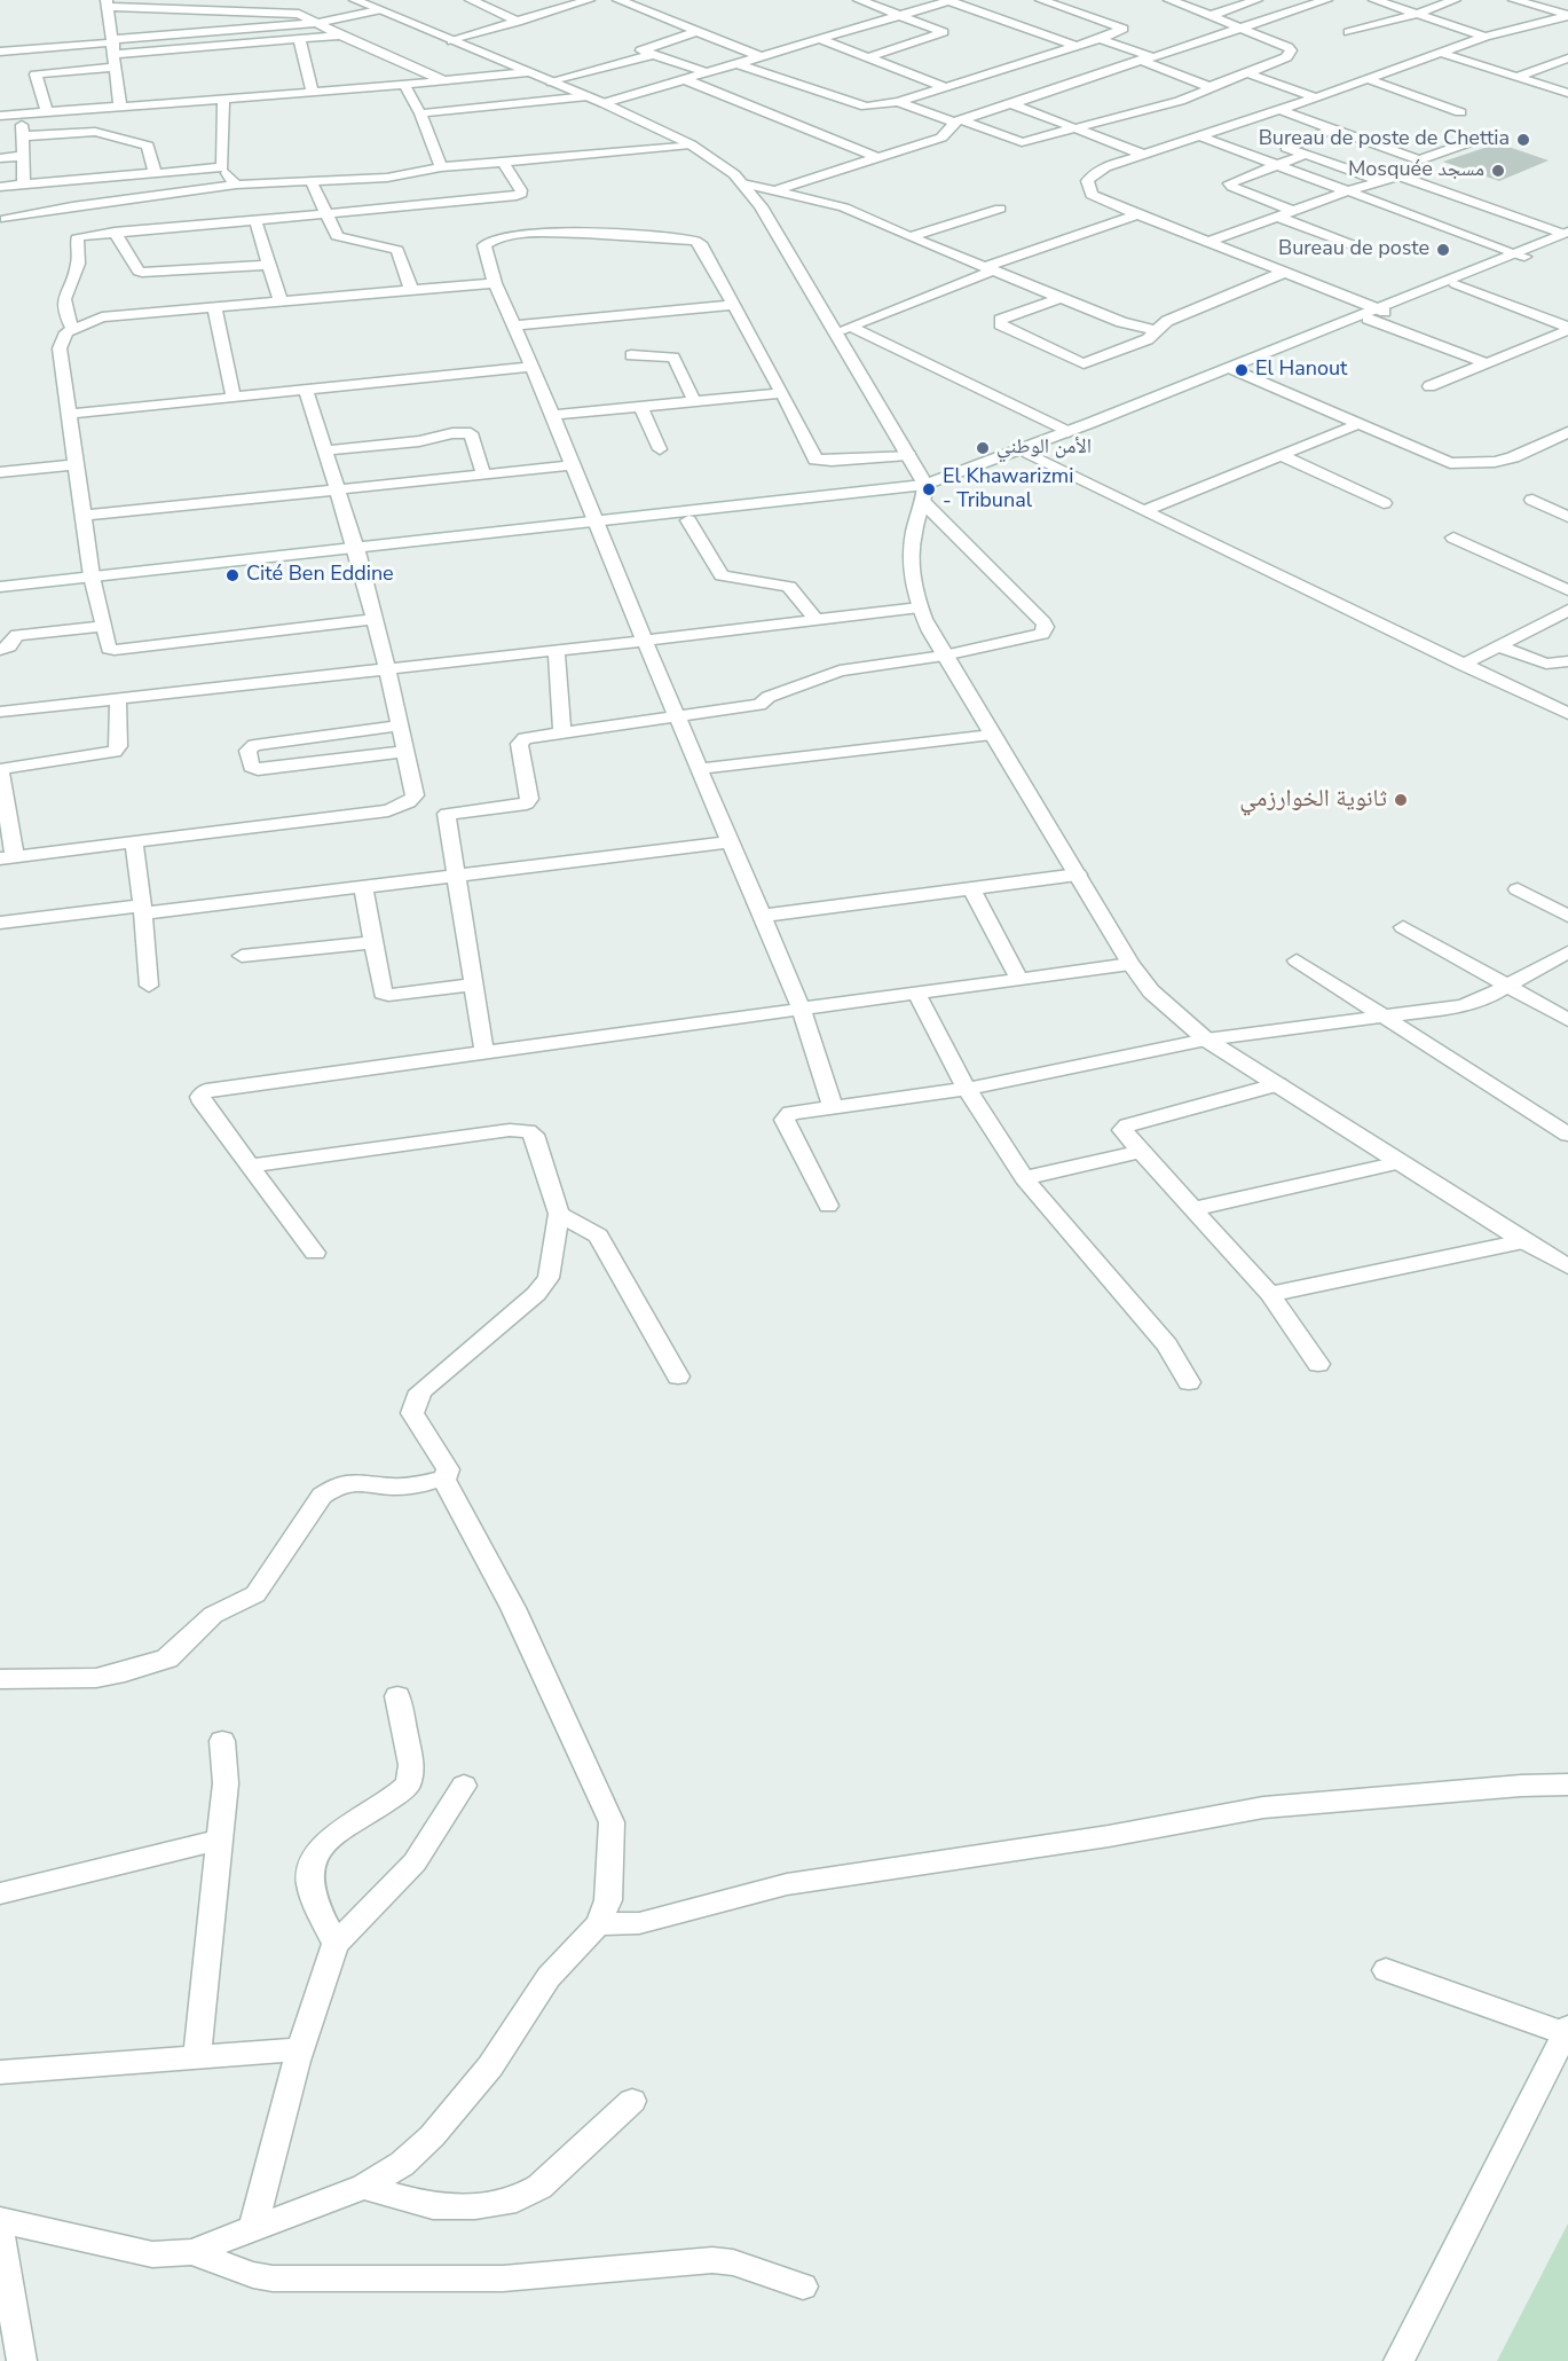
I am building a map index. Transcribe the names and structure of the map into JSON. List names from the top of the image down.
{
  "places": [
    "Bureau de poste de Chettia",
    "Mosquée مسجد",
    "Bureau de poste",
    "El Hanout",
    "الأمن الوطني",
    "El Khawarizmi - Tribunal",
    "Cité Ben Eddine",
    "ثانوية الخوارزمي"
  ]
}
